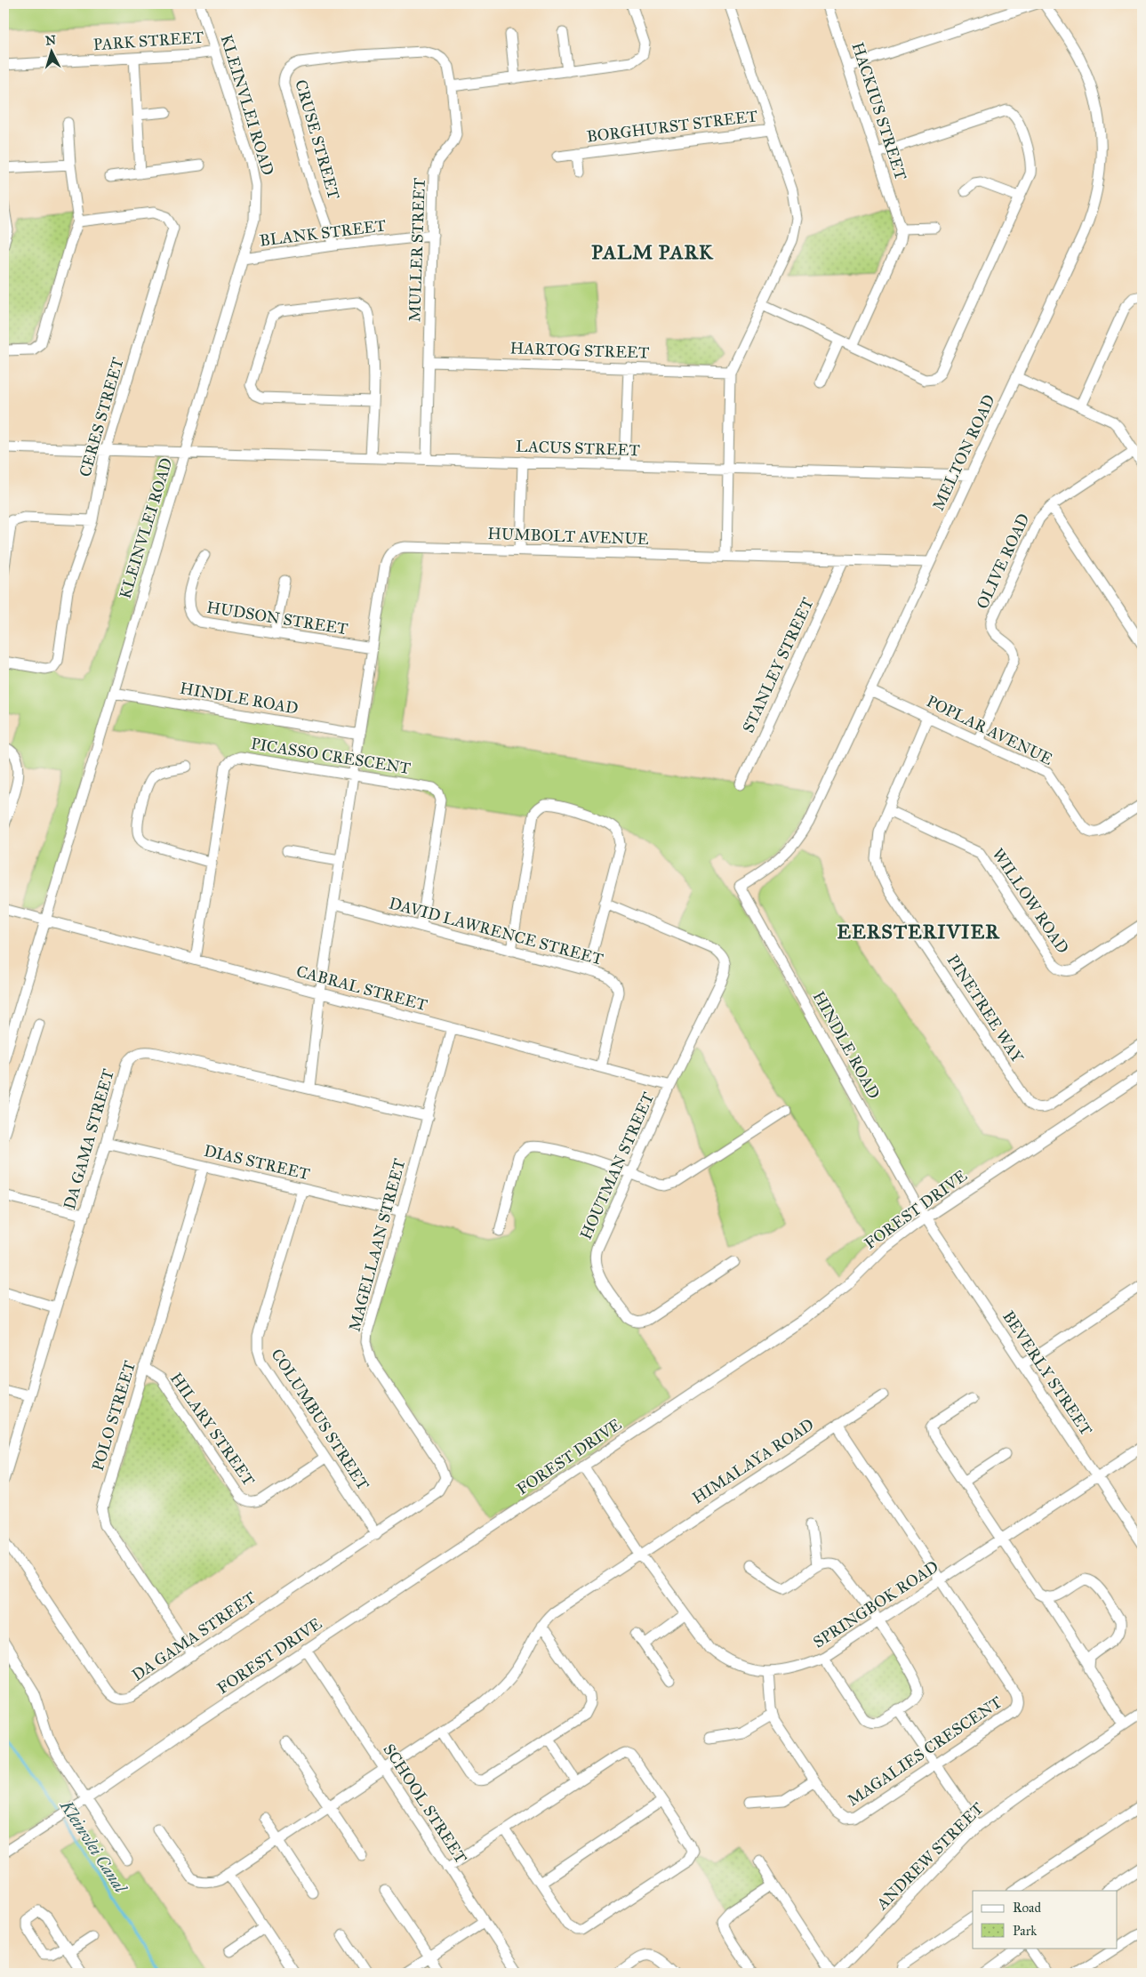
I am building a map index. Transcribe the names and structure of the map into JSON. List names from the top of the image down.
{
  "streets": {
    "street": [
      "PARK STREET",
      "KLEINVLEI ROAD",
      "HACKIUS STREET",
      "BORGHURST STREET",
      "CRUSE STREET",
      "BLANK STREET",
      "MULLER STREET",
      "HARTOG STREET",
      "CERES STREET",
      "LACUS STREET",
      "MELTON ROAD",
      "HUMBOLT AVENUE",
      "OLIVE ROAD",
      "HUDSON STREET",
      "STANLEY STREET",
      "HINDLE ROAD",
      "POPLAR AVENUE",
      "PICASSO CRESCENT",
      "WILLOW ROAD",
      "DAVID LAWRENCE STREET",
      "CABRAL STREET",
      "PINETREE WAY",
      "DA GAMA STREET",
      "DIAS STREET",
      "HOUTMAN STREET",
      "FOREST DRIVE",
      "MAGELLAAN STREET",
      "BEVERLY STREET",
      "POLO STREET",
      "COLUMBUS STREET",
      "HILARY STREET",
      "HIMALAYA ROAD",
      "SPRINGBOK ROAD",
      "MAGALIES CRESCENT",
      "SCHOOL STREET",
      "ANDREW STREET"
    ]
  },
  "crossings": [
    ["PARK STREET", "KLEINVLEI ROAD"],
    ["KLEINVLEI ROAD", "BLANK STREET"],
    ["KLEINVLEI ROAD", "LACUS STREET"],
    ["KLEINVLEI ROAD", "HINDLE ROAD"],
    ["KLEINVLEI ROAD", "CABRAL STREET"],
    ["CRUSE STREET", "BLANK STREET"],
    ["CRUSE STREET", "MULLER STREET"],
    ["BLANK STREET", "MULLER STREET"],
    ["MULLER STREET", "HARTOG STREET"],
    ["MULLER STREET", "LACUS STREET"],
    ["CERES STREET", "LACUS STREET"],
    ["LACUS STREET", "MELTON ROAD"],
    ["MELTON ROAD", "HUMBOLT AVENUE"],
    ["MELTON ROAD", "HINDLE ROAD"],
    ["MELTON ROAD", "POPLAR AVENUE"],
    ["HUMBOLT AVENUE", "HUDSON STREET"],
    ["HUMBOLT AVENUE", "STANLEY STREET"],
    ["HUMBOLT AVENUE", "HINDLE ROAD"],
    ["HUMBOLT AVENUE", "PICASSO CRESCENT"],
    ["HUMBOLT AVENUE", "DAVID LAWRENCE STREET"],
    ["HUMBOLT AVENUE", "CABRAL STREET"],
    ["HUMBOLT AVENUE", "DA GAMA STREET"],
    ["OLIVE ROAD", "POPLAR AVENUE"],
    ["HINDLE ROAD", "FOREST DRIVE"],
    ["HINDLE ROAD", "BEVERLY STREET"],
    ["POPLAR AVENUE", "PINETREE WAY"],
    ["PICASSO CRESCENT", "DAVID LAWRENCE STREET"],
    ["PICASSO CRESCENT", "CABRAL STREET"],
    ["WILLOW ROAD", "PINETREE WAY"],
    ["DAVID LAWRENCE STREET", "CABRAL STREET"],
    ["CABRAL STREET", "HOUTMAN STREET"],
    ["CABRAL STREET", "MAGELLAAN STREET"],
    ["DA GAMA STREET", "DIAS STREET"],
    ["DA GAMA STREET", "MAGELLAAN STREET"],
    ["DA GAMA STREET", "POLO STREET"],
    ["DA GAMA STREET", "COLUMBUS STREET"],
    ["DIAS STREET", "MAGELLAAN STREET"],
    ["DIAS STREET", "POLO STREET"],
    ["DIAS STREET", "COLUMBUS STREET"],
    ["FOREST DRIVE", "BEVERLY STREET"],
    ["FOREST DRIVE", "SPRINGBOK ROAD"],
    ["FOREST DRIVE", "SCHOOL STREET"],
    ["BEVERLY STREET", "SPRINGBOK ROAD"],
    ["POLO STREET", "HILARY STREET"],
    ["COLUMBUS STREET", "HILARY STREET"],
    ["HIMALAYA ROAD", "SPRINGBOK ROAD"],
    ["HIMALAYA ROAD", "MAGALIES CRESCENT"],
    ["HIMALAYA ROAD", "SCHOOL STREET"],
    ["SPRINGBOK ROAD", "MAGALIES CRESCENT"]
  ],
  "districts": ["PALM PARK", "EERSTERIVIER"],
  "water": ["Kleinvlei Canal"],
  "legend": ["Road", "Park"],
  "north": "top"
}
